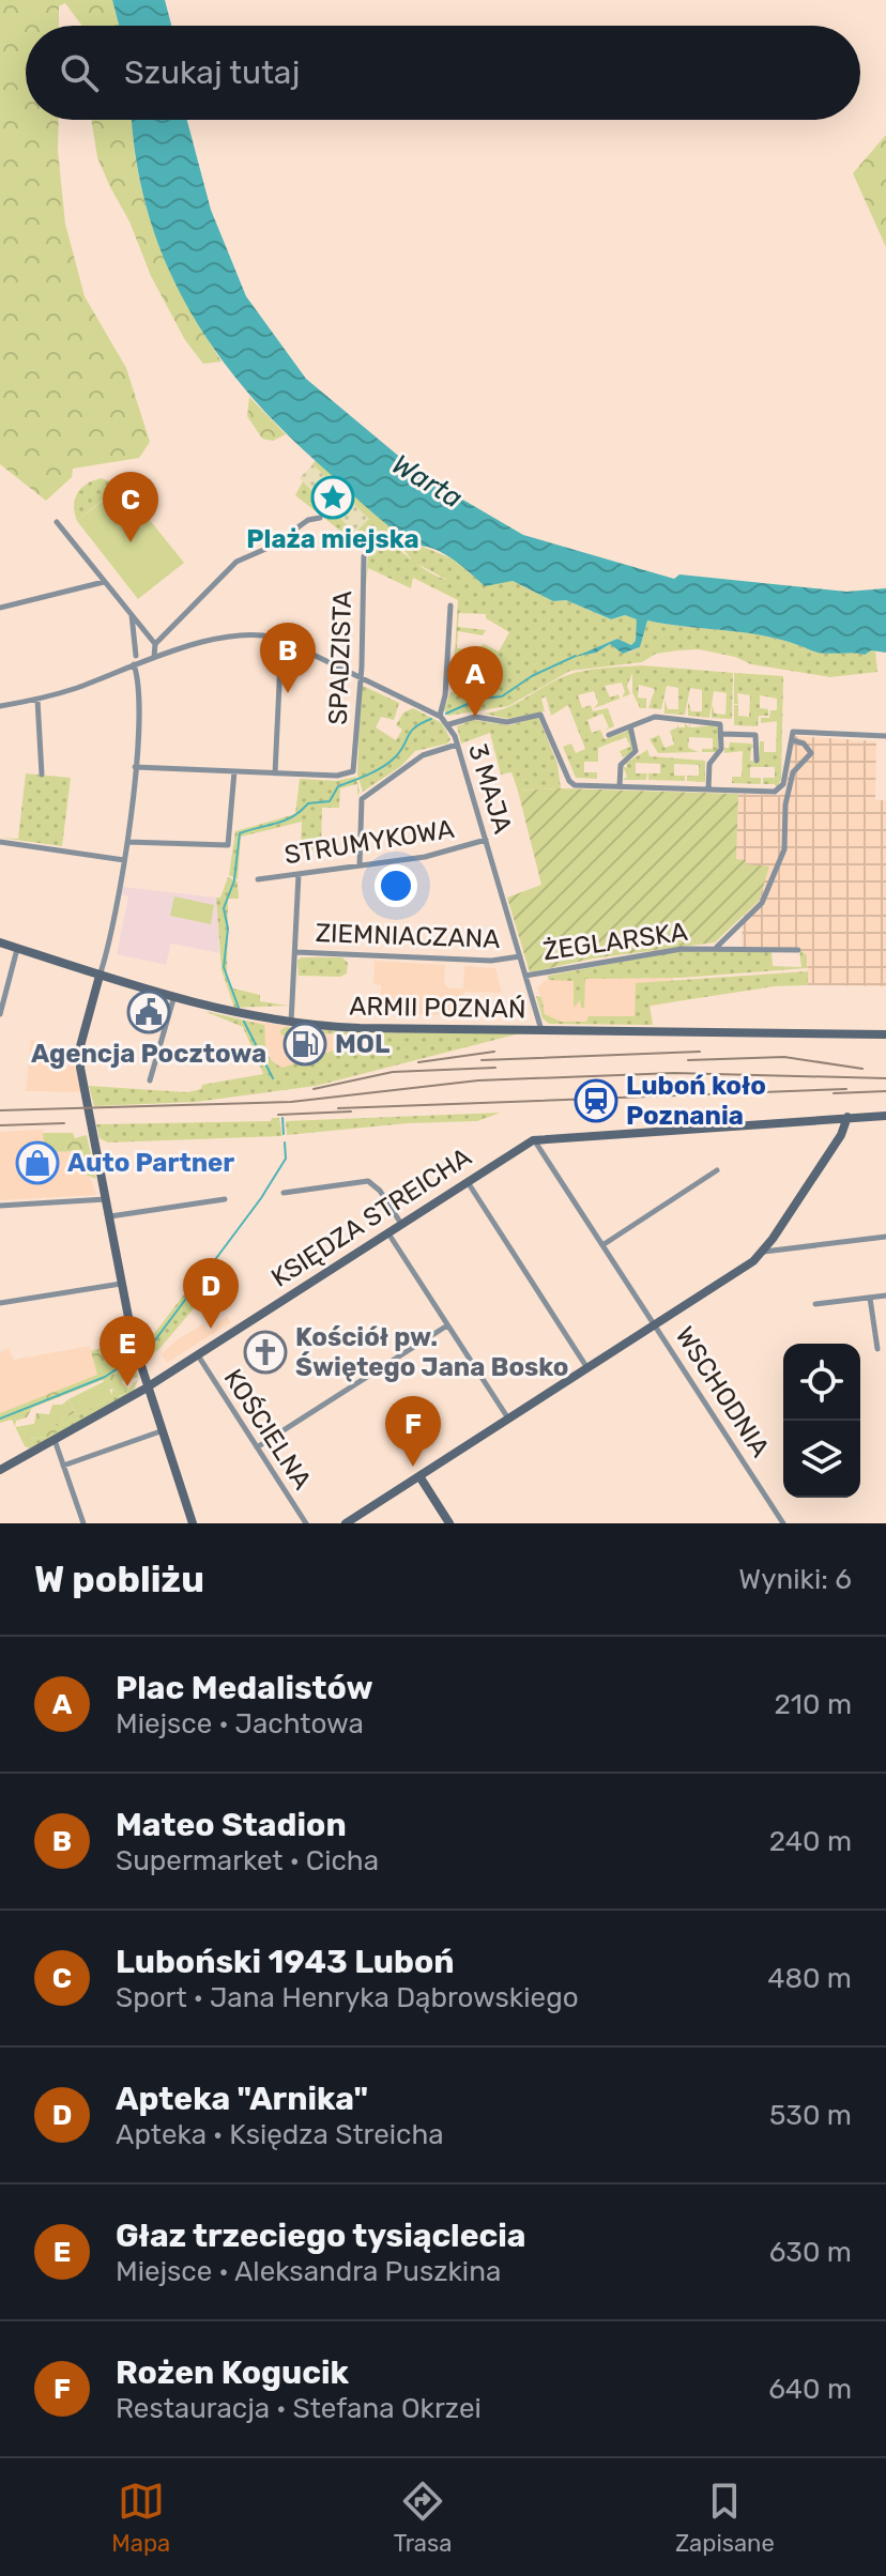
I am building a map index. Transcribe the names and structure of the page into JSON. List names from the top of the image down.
{
  "streets": {
    "street": [
      "SPADZISTA",
      "3 MAJA",
      "STRUMYKOWA",
      "ZIEMNIACZANA",
      "ŻEGLARSKA",
      "ARMII POZNAŃ",
      "KSIĘDZA STREICHA",
      "WSCHODNIA",
      "KOŚCIELNA"
    ]
  },
  "crossings": [
    ["SPADZISTA", "3 MAJA"],
    ["3 MAJA", "STRUMYKOWA"],
    ["3 MAJA", "ZIEMNIACZANA"],
    ["3 MAJA", "ŻEGLARSKA"],
    ["3 MAJA", "ARMII POZNAŃ"],
    ["KSIĘDZA STREICHA", "WSCHODNIA"],
    ["KSIĘDZA STREICHA", "KOŚCIELNA"]
  ],
  "water": ["Warta"],
  "places": {
    "place": ["Plaża miejska"],
    "public building": ["Agencja Pocztowa"],
    "fuel station": ["MOL"],
    "station": ["Luboń koło Poznania"],
    "shop": ["Auto Partner"],
    "church": ["Kościół pw. Świętego Jana Bosko"]
  },
  "page": {
    "search": "Szukaj tutaj",
    "pins": [
      "C",
      "B",
      "A",
      "D",
      "E",
      "F"
    ],
    "heading": ["W pobliżu", "Wyniki: 6"],
    "list": [
      {
        "mark": "A",
        "name": "Plac Medalistów",
        "note": "Miejsce · Jachtowa",
        "value": "210 m"
      },
      {
        "mark": "B",
        "name": "Mateo Stadion",
        "note": "Supermarket · Cicha",
        "value": "240 m"
      },
      {
        "mark": "C",
        "name": "Luboński 1943 Luboń",
        "note": "Sport · Jana Henryka Dąbrowskiego",
        "value": "480 m"
      },
      {
        "mark": "D",
        "name": "Apteka \"Arnika\"",
        "note": "Apteka · Księdza Streicha",
        "value": "530 m"
      },
      {
        "mark": "E",
        "name": "Głaz trzeciego tysiąclecia",
        "note": "Miejsce · Aleksandra Puszkina",
        "value": "630 m"
      },
      {
        "mark": "F",
        "name": "Rożen Kogucik",
        "note": "Restauracja · Stefana Okrzei",
        "value": "640 m"
      }
    ],
    "nav": ["Mapa", "Trasa", "Zapisane"]
  }
}
